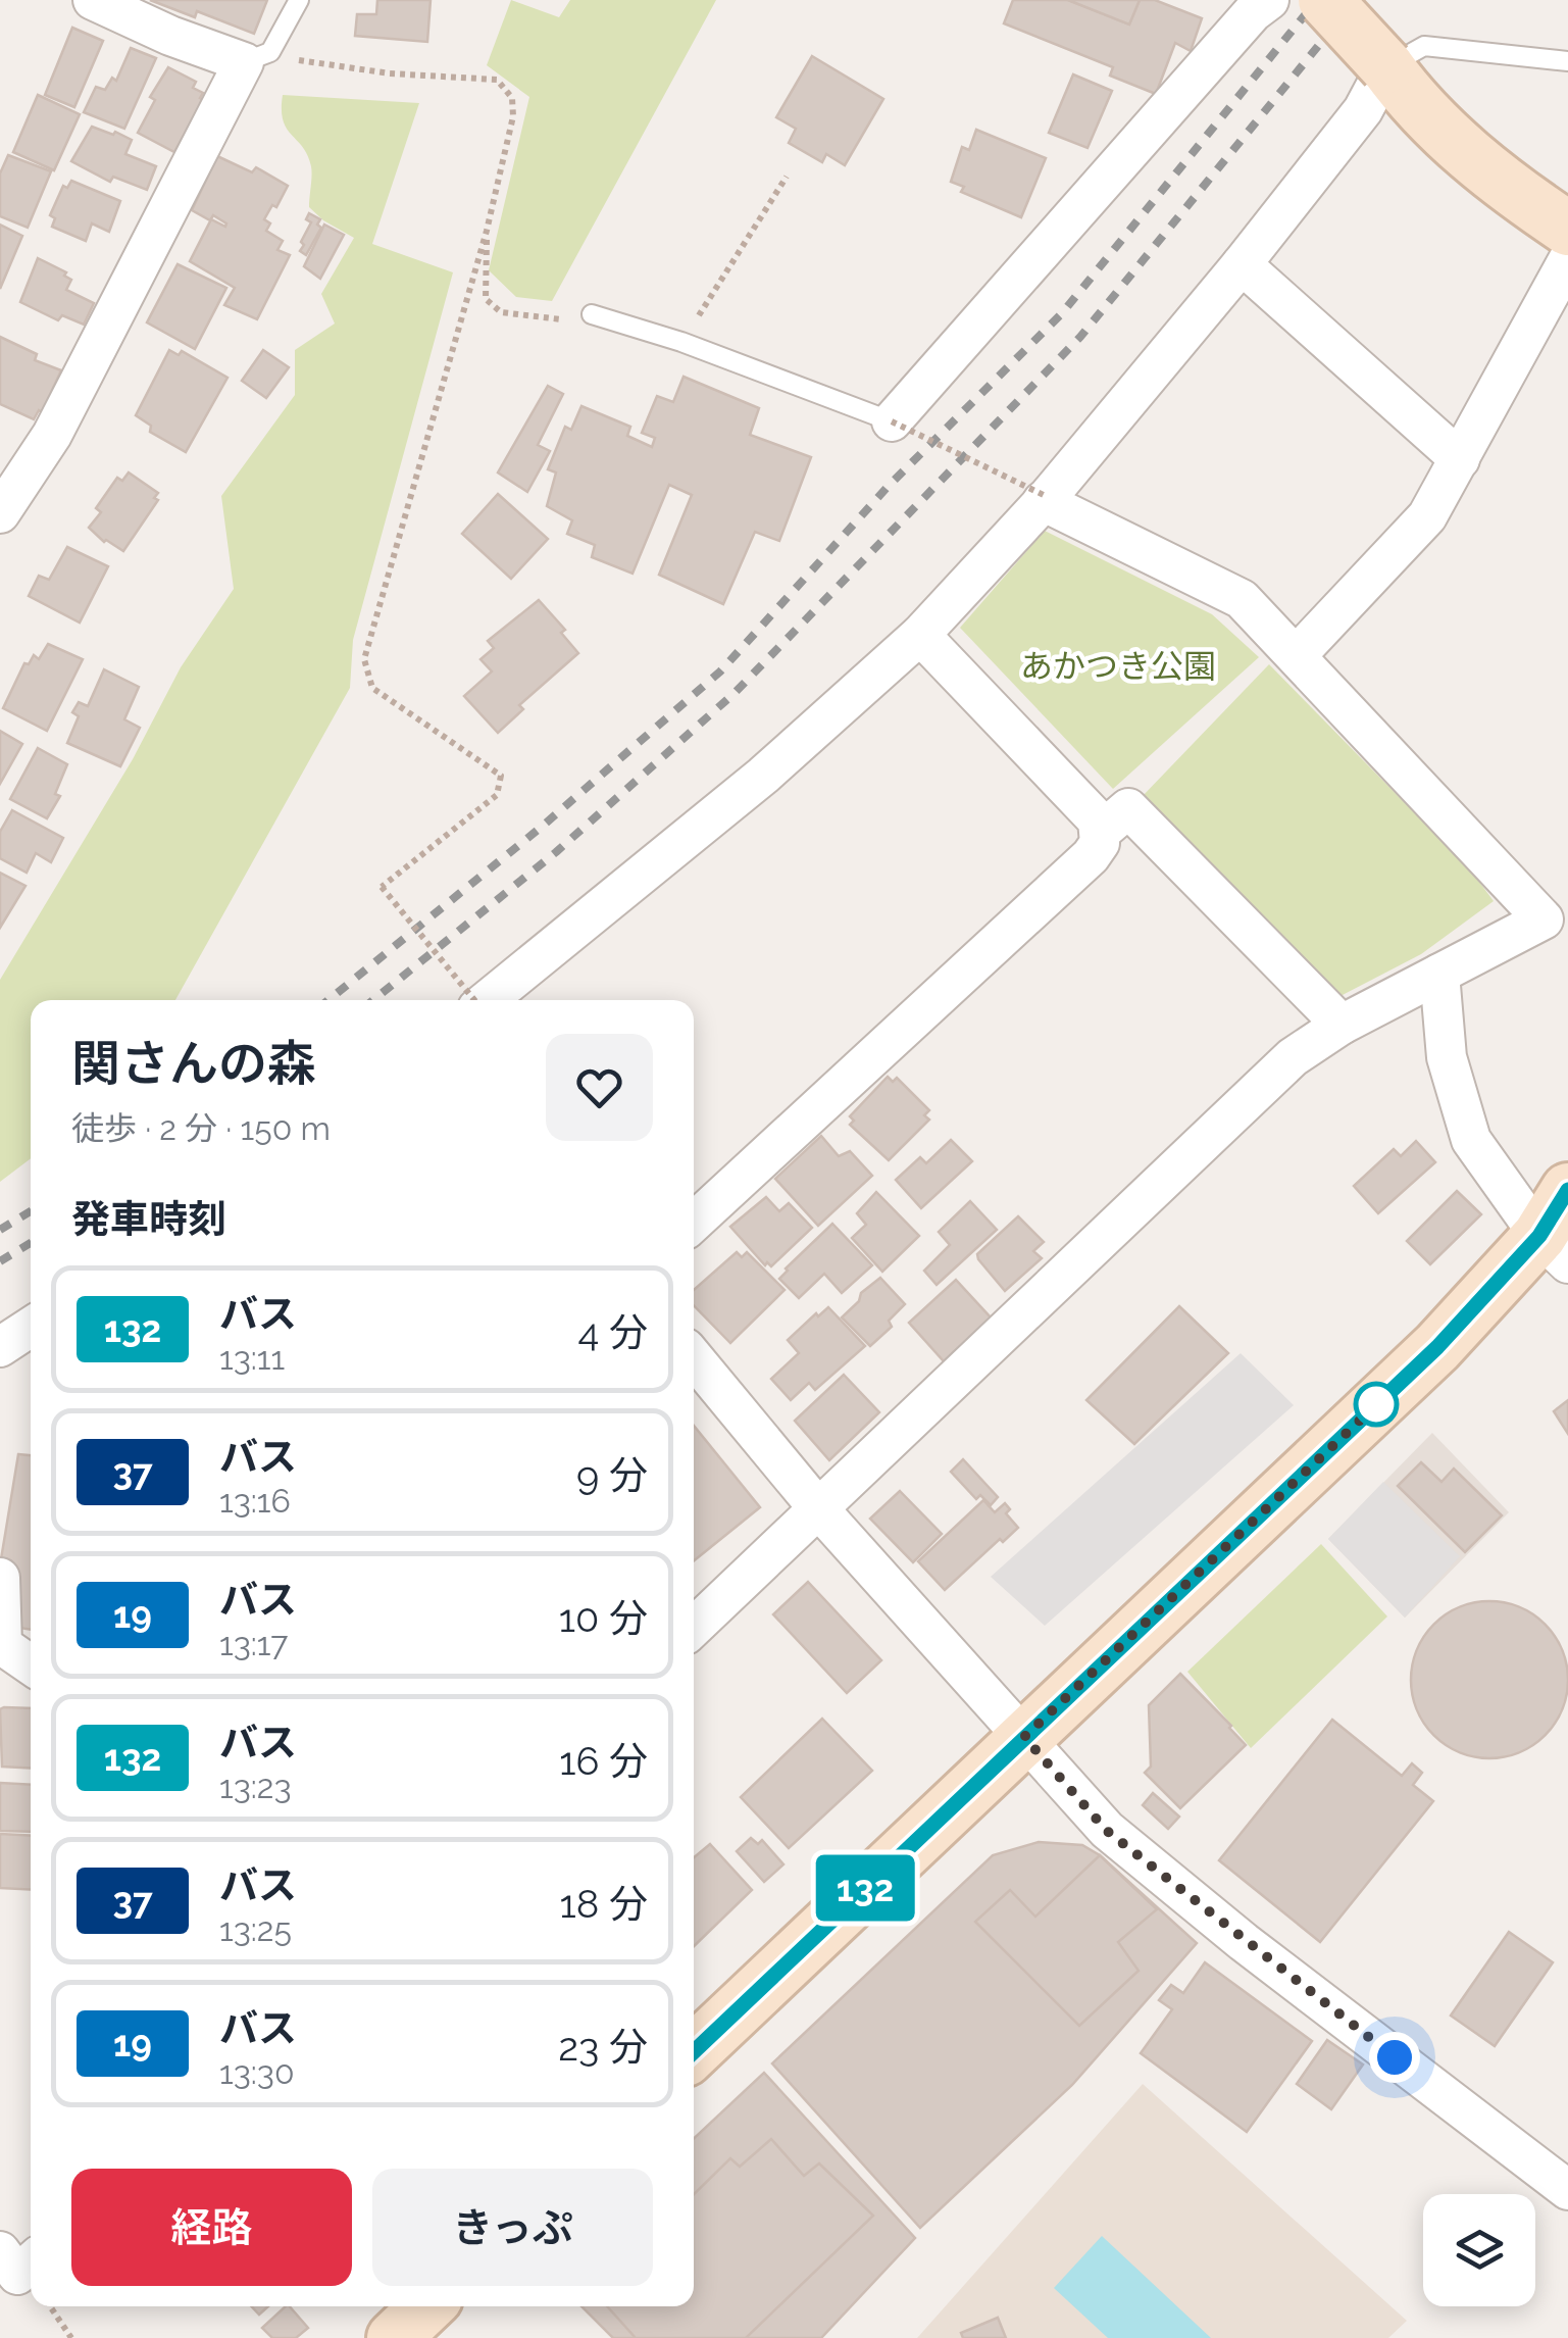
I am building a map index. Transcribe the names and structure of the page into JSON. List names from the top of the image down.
{
  "parks": ["あかつき公園"],
  "lines": ["bus line 132"],
  "page": {
    "on_map": "132",
    "heading": [
      ["関さんの森", "徒歩 · 2 分 · 150 m"],
      "発車時刻"
    ],
    "list": [
      {
        "mark": "132",
        "name": "バス",
        "note": "13:11",
        "value": "4 分"
      },
      {
        "mark": "37",
        "name": "バス",
        "note": "13:16",
        "value": "9 分"
      },
      {
        "mark": "19",
        "name": "バス",
        "note": "13:17",
        "value": "10 分"
      },
      {
        "mark": "132",
        "name": "バス",
        "note": "13:23",
        "value": "16 分"
      },
      {
        "mark": "37",
        "name": "バス",
        "note": "13:25",
        "value": "18 分"
      },
      {
        "mark": "19",
        "name": "バス",
        "note": "13:30",
        "value": "23 分"
      }
    ],
    "buttons": ["経路", "きっぷ"]
  }
}
